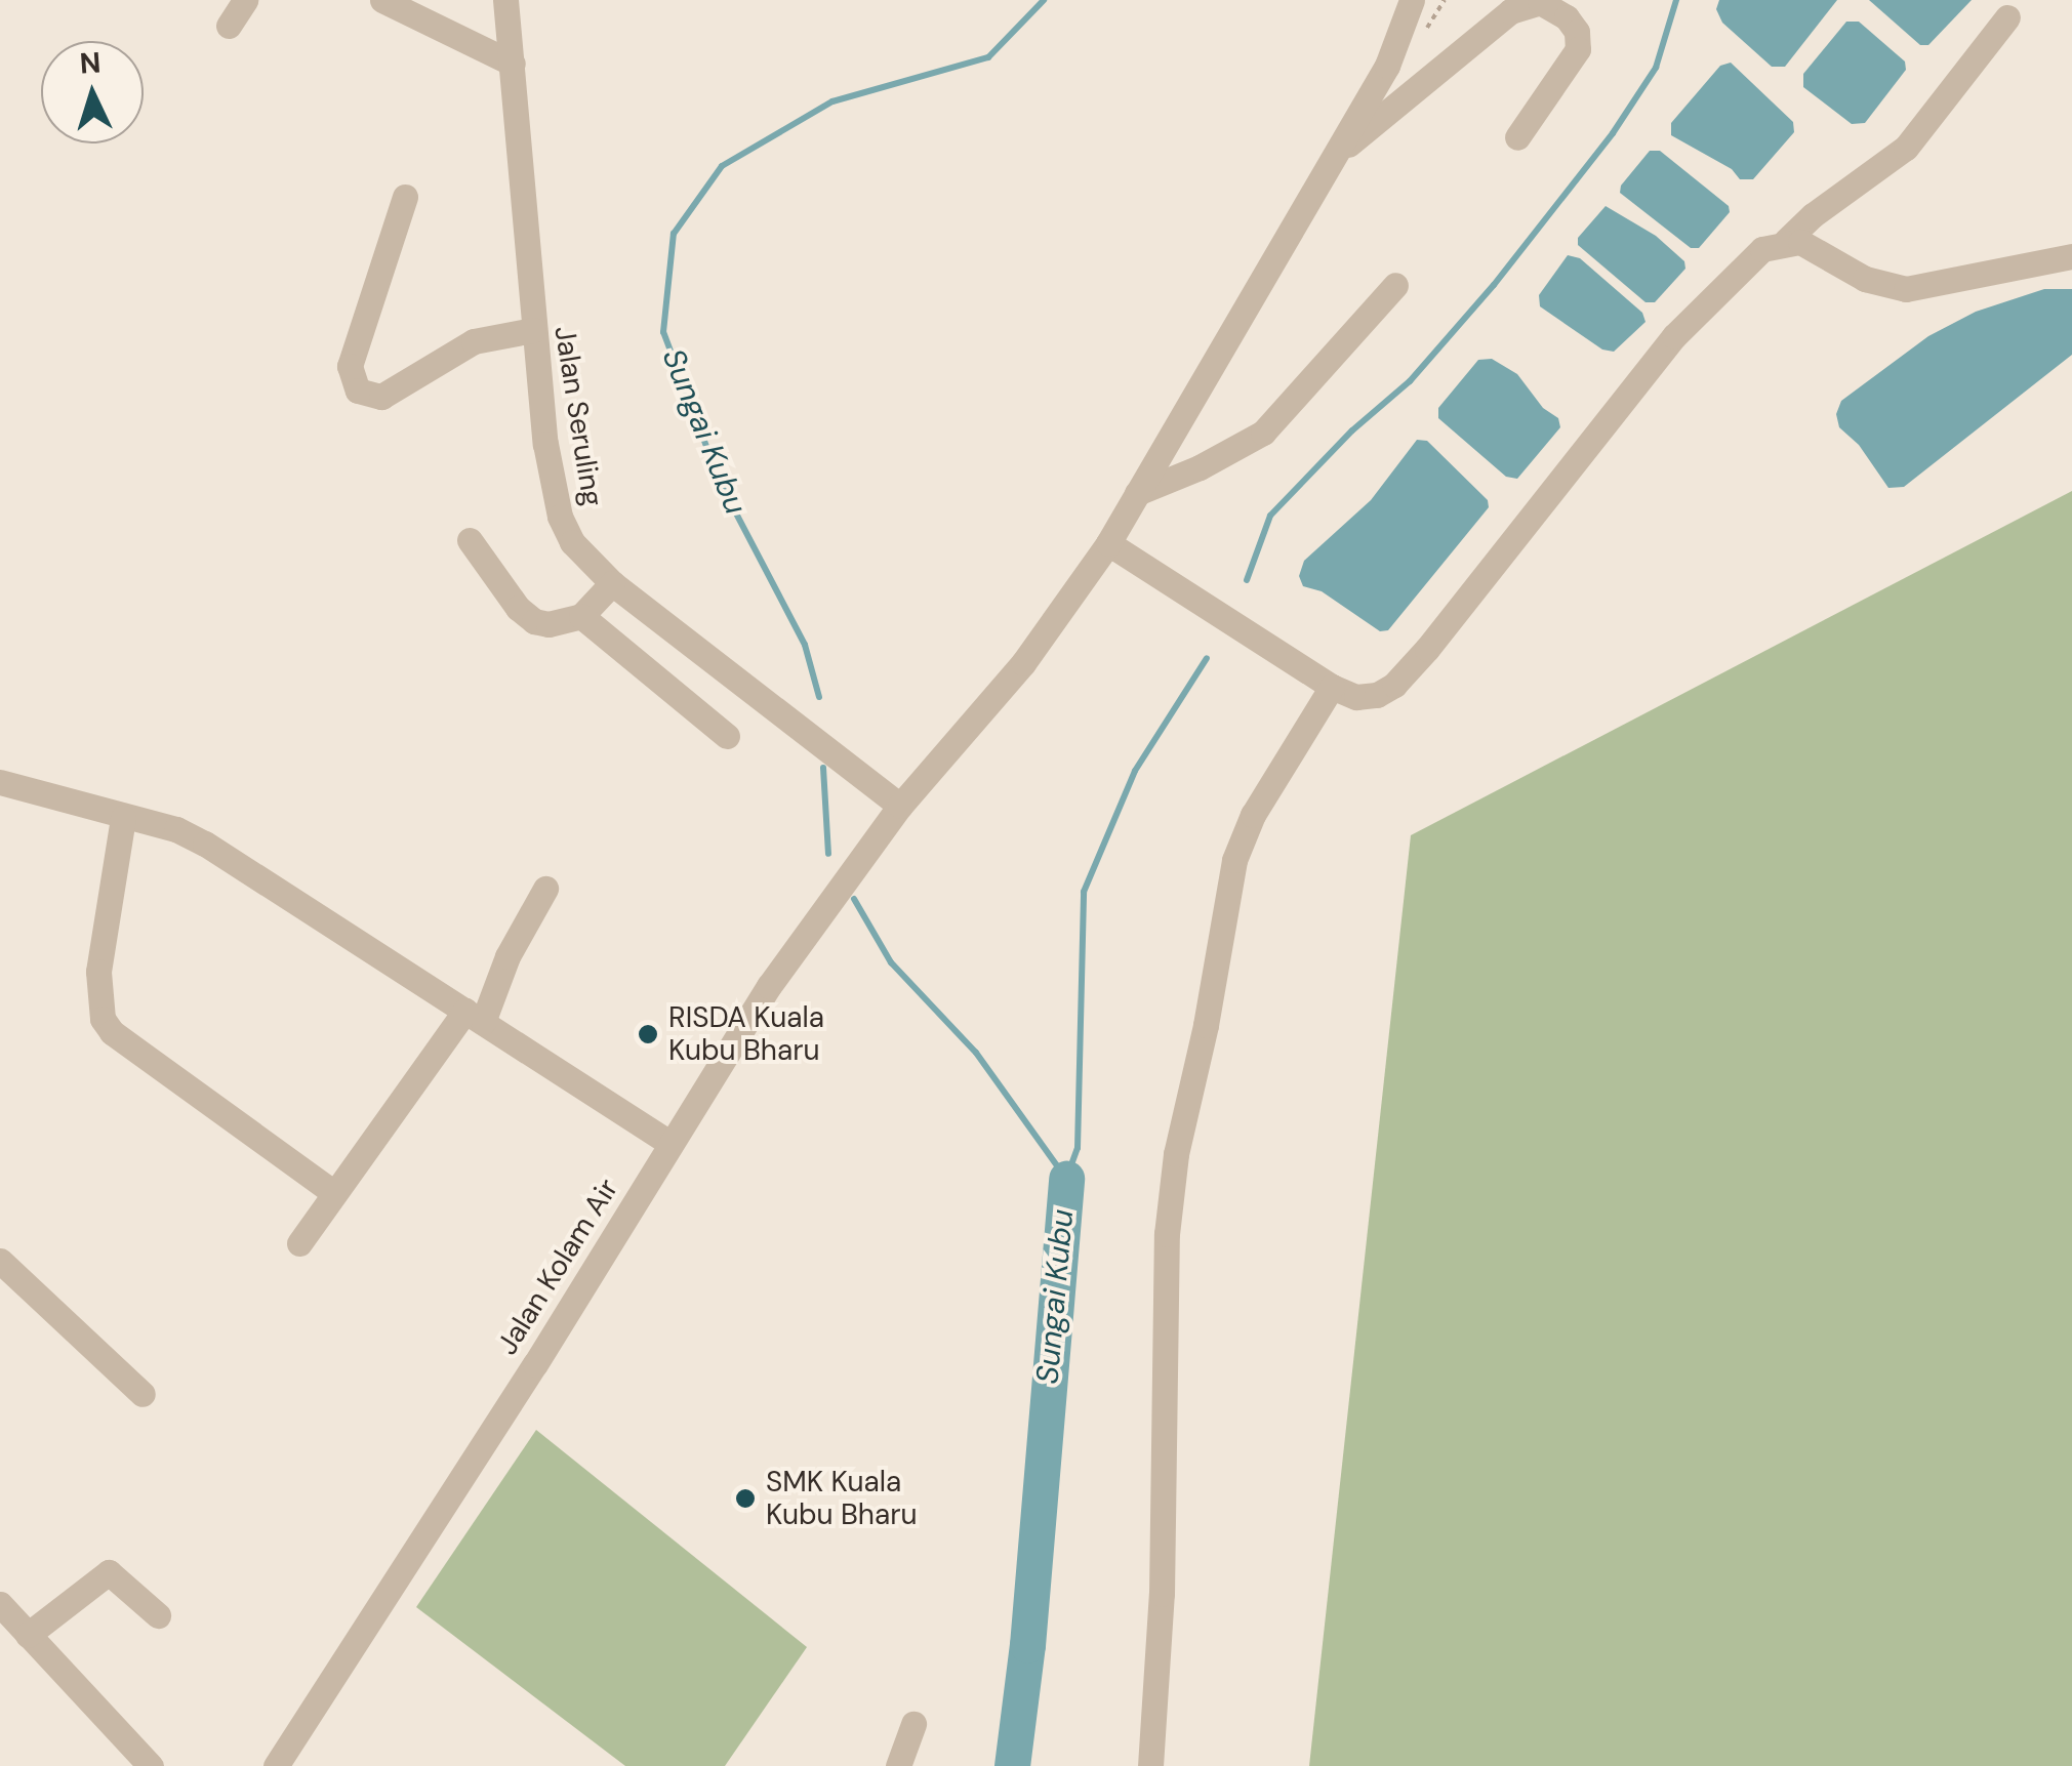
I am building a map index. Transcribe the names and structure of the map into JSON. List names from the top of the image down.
{
  "streets": {
    "street": ["Jalan Seruling", "Jalan Kolam Air"]
  },
  "crossings": [
    ["Jalan Seruling", "Jalan Kolam Air"]
  ],
  "water": ["Sungai Kubu"],
  "places": ["RISDA Kuala Kubu Bharu", "SMK Kuala Kubu Bharu"],
  "north": "top"
}
